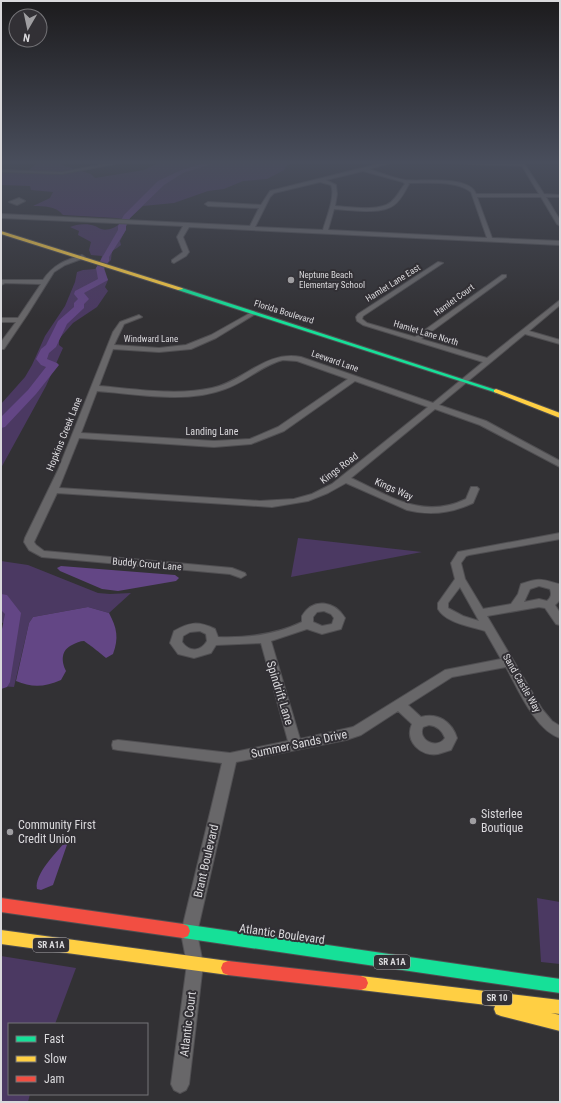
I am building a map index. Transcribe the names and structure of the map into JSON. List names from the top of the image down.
{
  "streets": {
    "main road": [
      "Florida Boulevard",
      "Atlantic Boulevard",
      "SR A1A",
      "SR 10"
    ],
    "street": [
      "Hamlet Lane East",
      "Hamlet Court",
      "Hamlet Lane North",
      "Windward Lane",
      "Leeward Lane",
      "Landing Lane",
      "Hopkins Creek Lane",
      "Kings Road",
      "Kings Way",
      "Buddy Crout Lane",
      "Sand Castle Way",
      "Spindrift Lane",
      "Summer Sands Drive",
      "Brant Boulevard",
      "Atlantic Court"
    ]
  },
  "crossings": [
    ["Hamlet Lane East", "Hamlet Lane North"],
    ["Hamlet Court", "Hamlet Lane North"],
    ["Florida Boulevard", "Windward Lane"],
    ["Florida Boulevard", "Kings Road"],
    ["Hamlet Lane North", "Kings Road"],
    ["Windward Lane", "Hopkins Creek Lane"],
    ["Leeward Lane", "Landing Lane"],
    ["Leeward Lane", "Hopkins Creek Lane"],
    ["Leeward Lane", "Kings Road"],
    ["Landing Lane", "Hopkins Creek Lane"],
    ["Hopkins Creek Lane", "Kings Road"],
    ["Hopkins Creek Lane", "Buddy Crout Lane"],
    ["Kings Road", "Kings Way"],
    ["Sand Castle Way", "Summer Sands Drive"],
    ["Spindrift Lane", "Summer Sands Drive"],
    ["Summer Sands Drive", "Brant Boulevard"],
    ["Brant Boulevard", "Atlantic Boulevard"],
    ["Brant Boulevard", "SR A1A"],
    ["Brant Boulevard", "Atlantic Court"],
    ["Atlantic Boulevard", "SR A1A"],
    ["SR A1A", "SR 10"],
    ["SR A1A", "Atlantic Court"]
  ],
  "places": ["Neptune Beach Elementary School", "Sisterlee Boutique", "Community First Credit Union"],
  "legend": ["Fast", "Slow", "Jam"],
  "north": "bottom"
}
